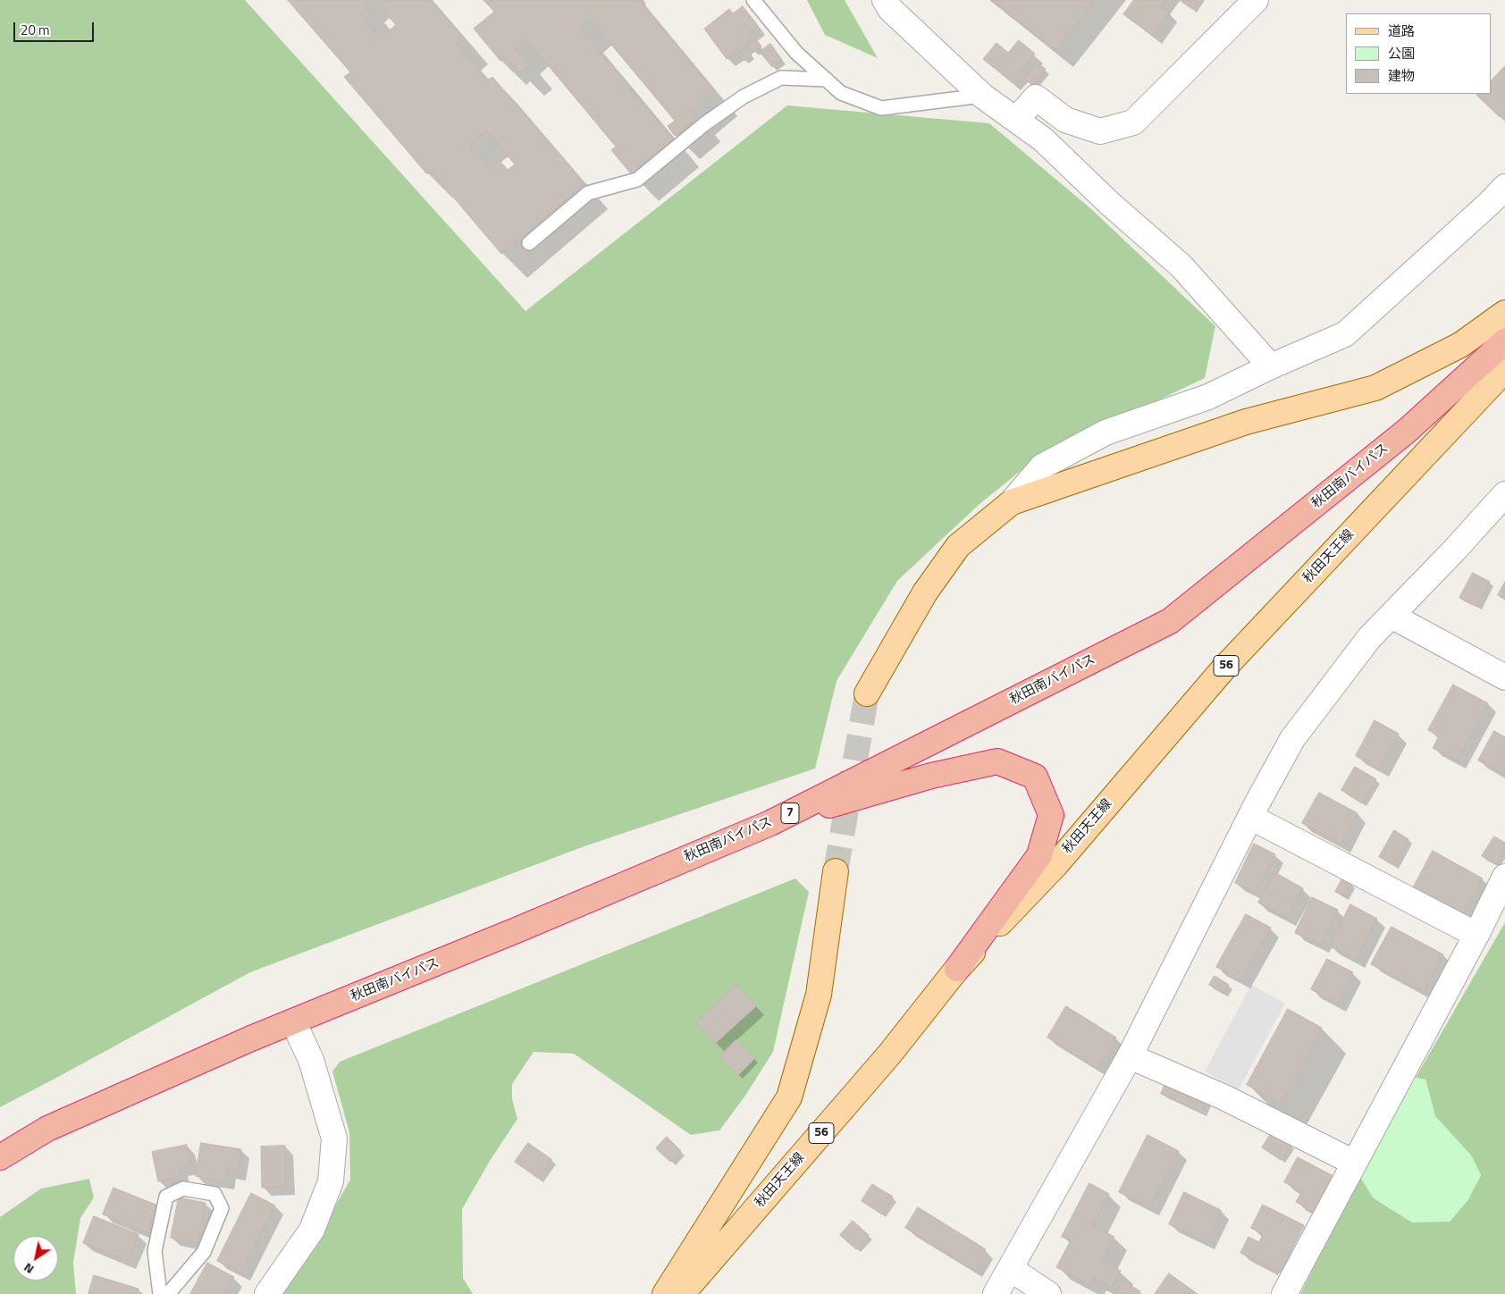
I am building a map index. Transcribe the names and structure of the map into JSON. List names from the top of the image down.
{
  "streets": {
    "highway": ["秋田南バイパス", "7"],
    "main road": ["秋田天王線", "56"]
  },
  "legend": ["道路", "公園", "建物"],
  "scale_bar": "20 m",
  "north": "bottom left"
}
